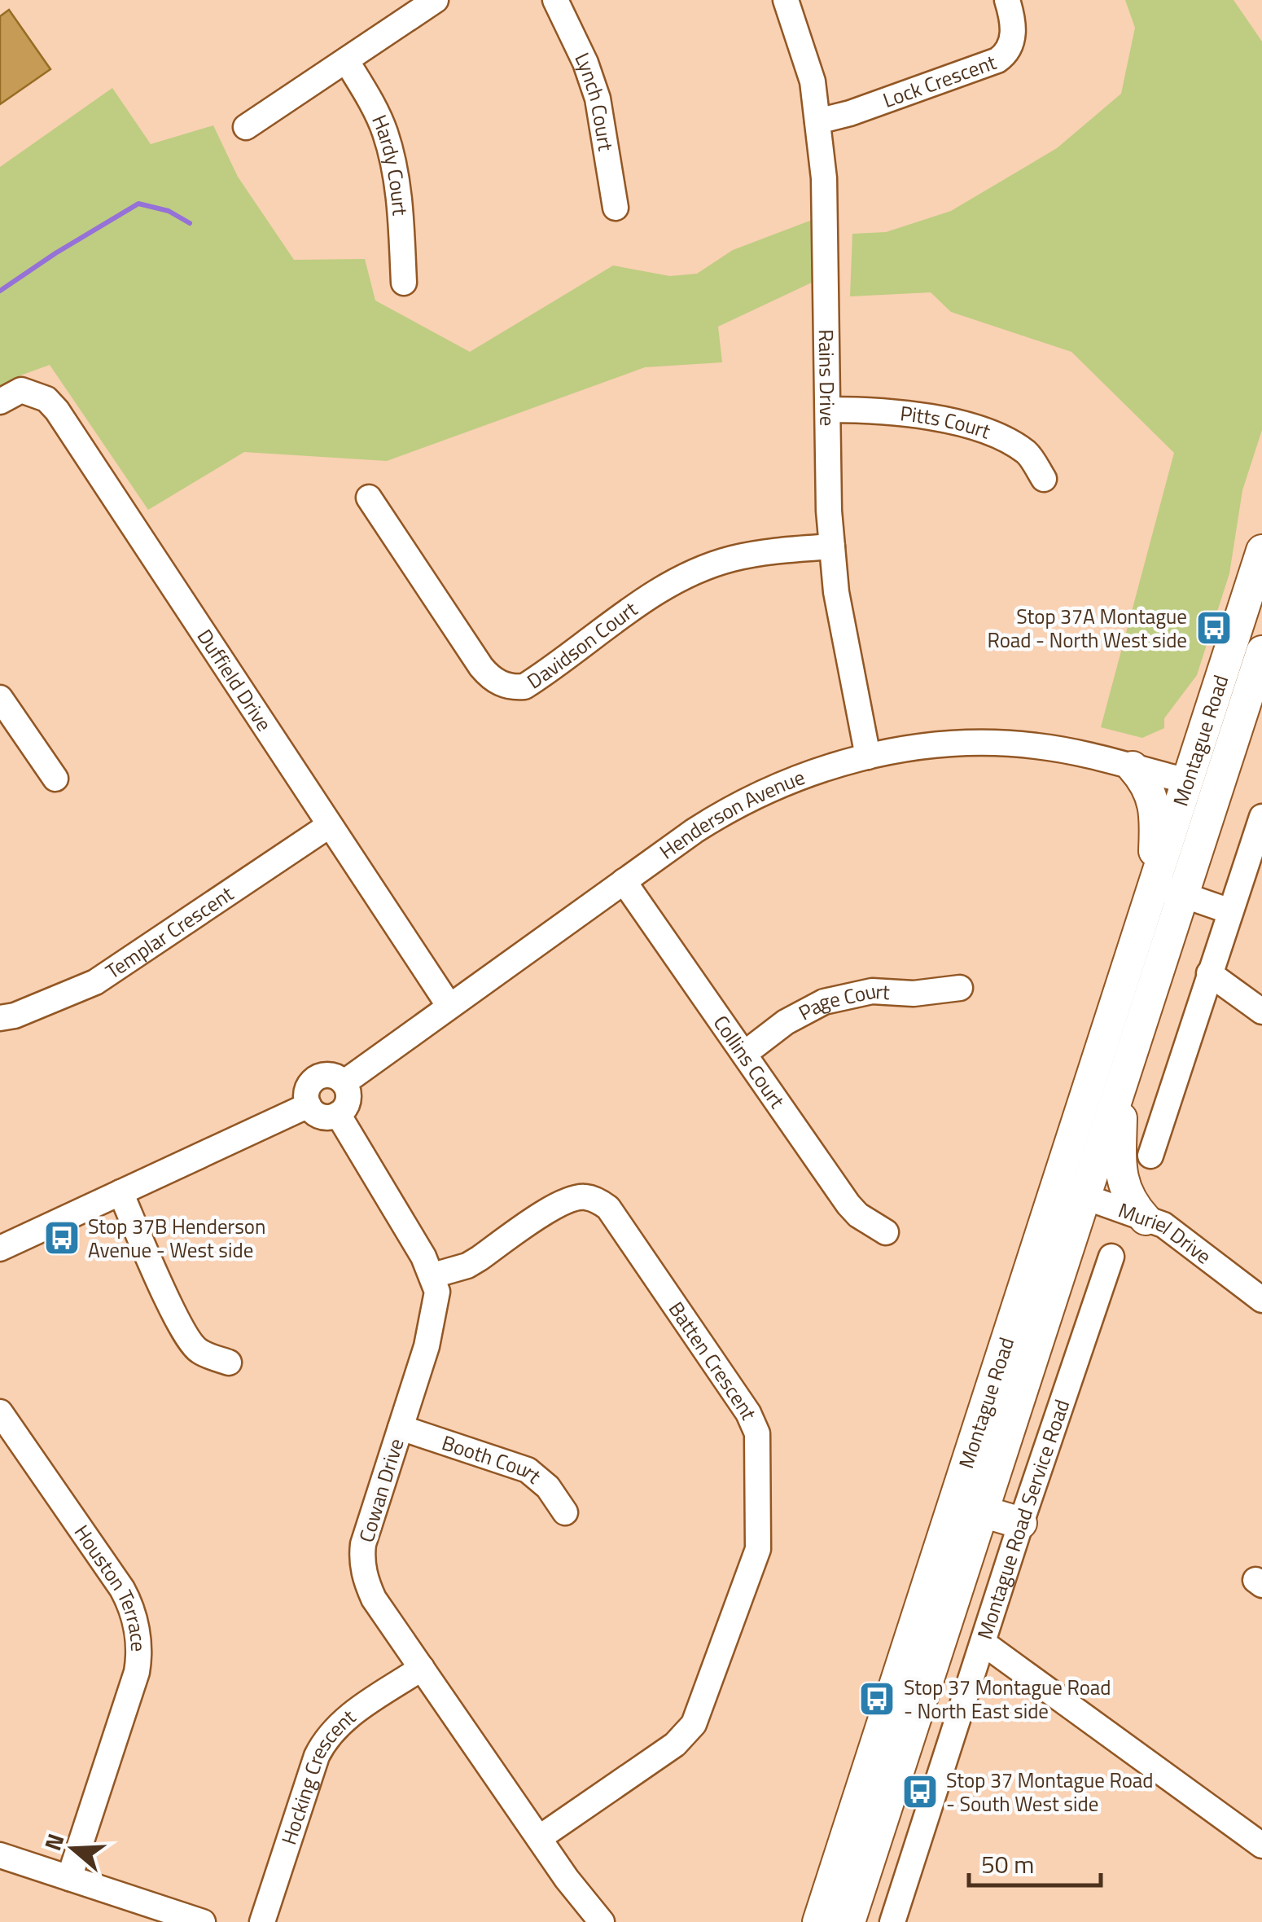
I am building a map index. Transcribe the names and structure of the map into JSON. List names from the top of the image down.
{
  "streets": {
    "main road": ["Montague Road"],
    "street": [
      "Lock Crescent",
      "Lynch Court",
      "Hardy Court",
      "Rains Drive",
      "Pitts Court",
      "Davidson Court",
      "Duffield Drive",
      "Henderson Avenue",
      "Templar Crescent",
      "Page Court",
      "Collins Court",
      "Muriel Drive",
      "Batten Crescent",
      "Booth Court",
      "Cowan Drive",
      "Montague Road Service Road",
      "Houston Terrace",
      "Hocking Crescent"
    ]
  },
  "crossings": [
    ["Lock Crescent", "Rains Drive"],
    ["Rains Drive", "Pitts Court"],
    ["Rains Drive", "Davidson Court"],
    ["Rains Drive", "Henderson Avenue"],
    ["Duffield Drive", "Henderson Avenue"],
    ["Duffield Drive", "Templar Crescent"],
    ["Montague Road", "Henderson Avenue"],
    ["Montague Road", "Muriel Drive"],
    ["Henderson Avenue", "Collins Court"],
    ["Page Court", "Collins Court"],
    ["Batten Crescent", "Cowan Drive"],
    ["Booth Court", "Cowan Drive"],
    ["Cowan Drive", "Hocking Crescent"]
  ],
  "places": {
    "bus stop": [
      "Stop 37A Montague Road - North West side",
      "Stop 37B Henderson Avenue - West side",
      "Stop 37 Montague Road - North East side",
      "Stop 37 Montague Road - South West side"
    ]
  },
  "scale_bar": "50 m",
  "north": "left"
}
